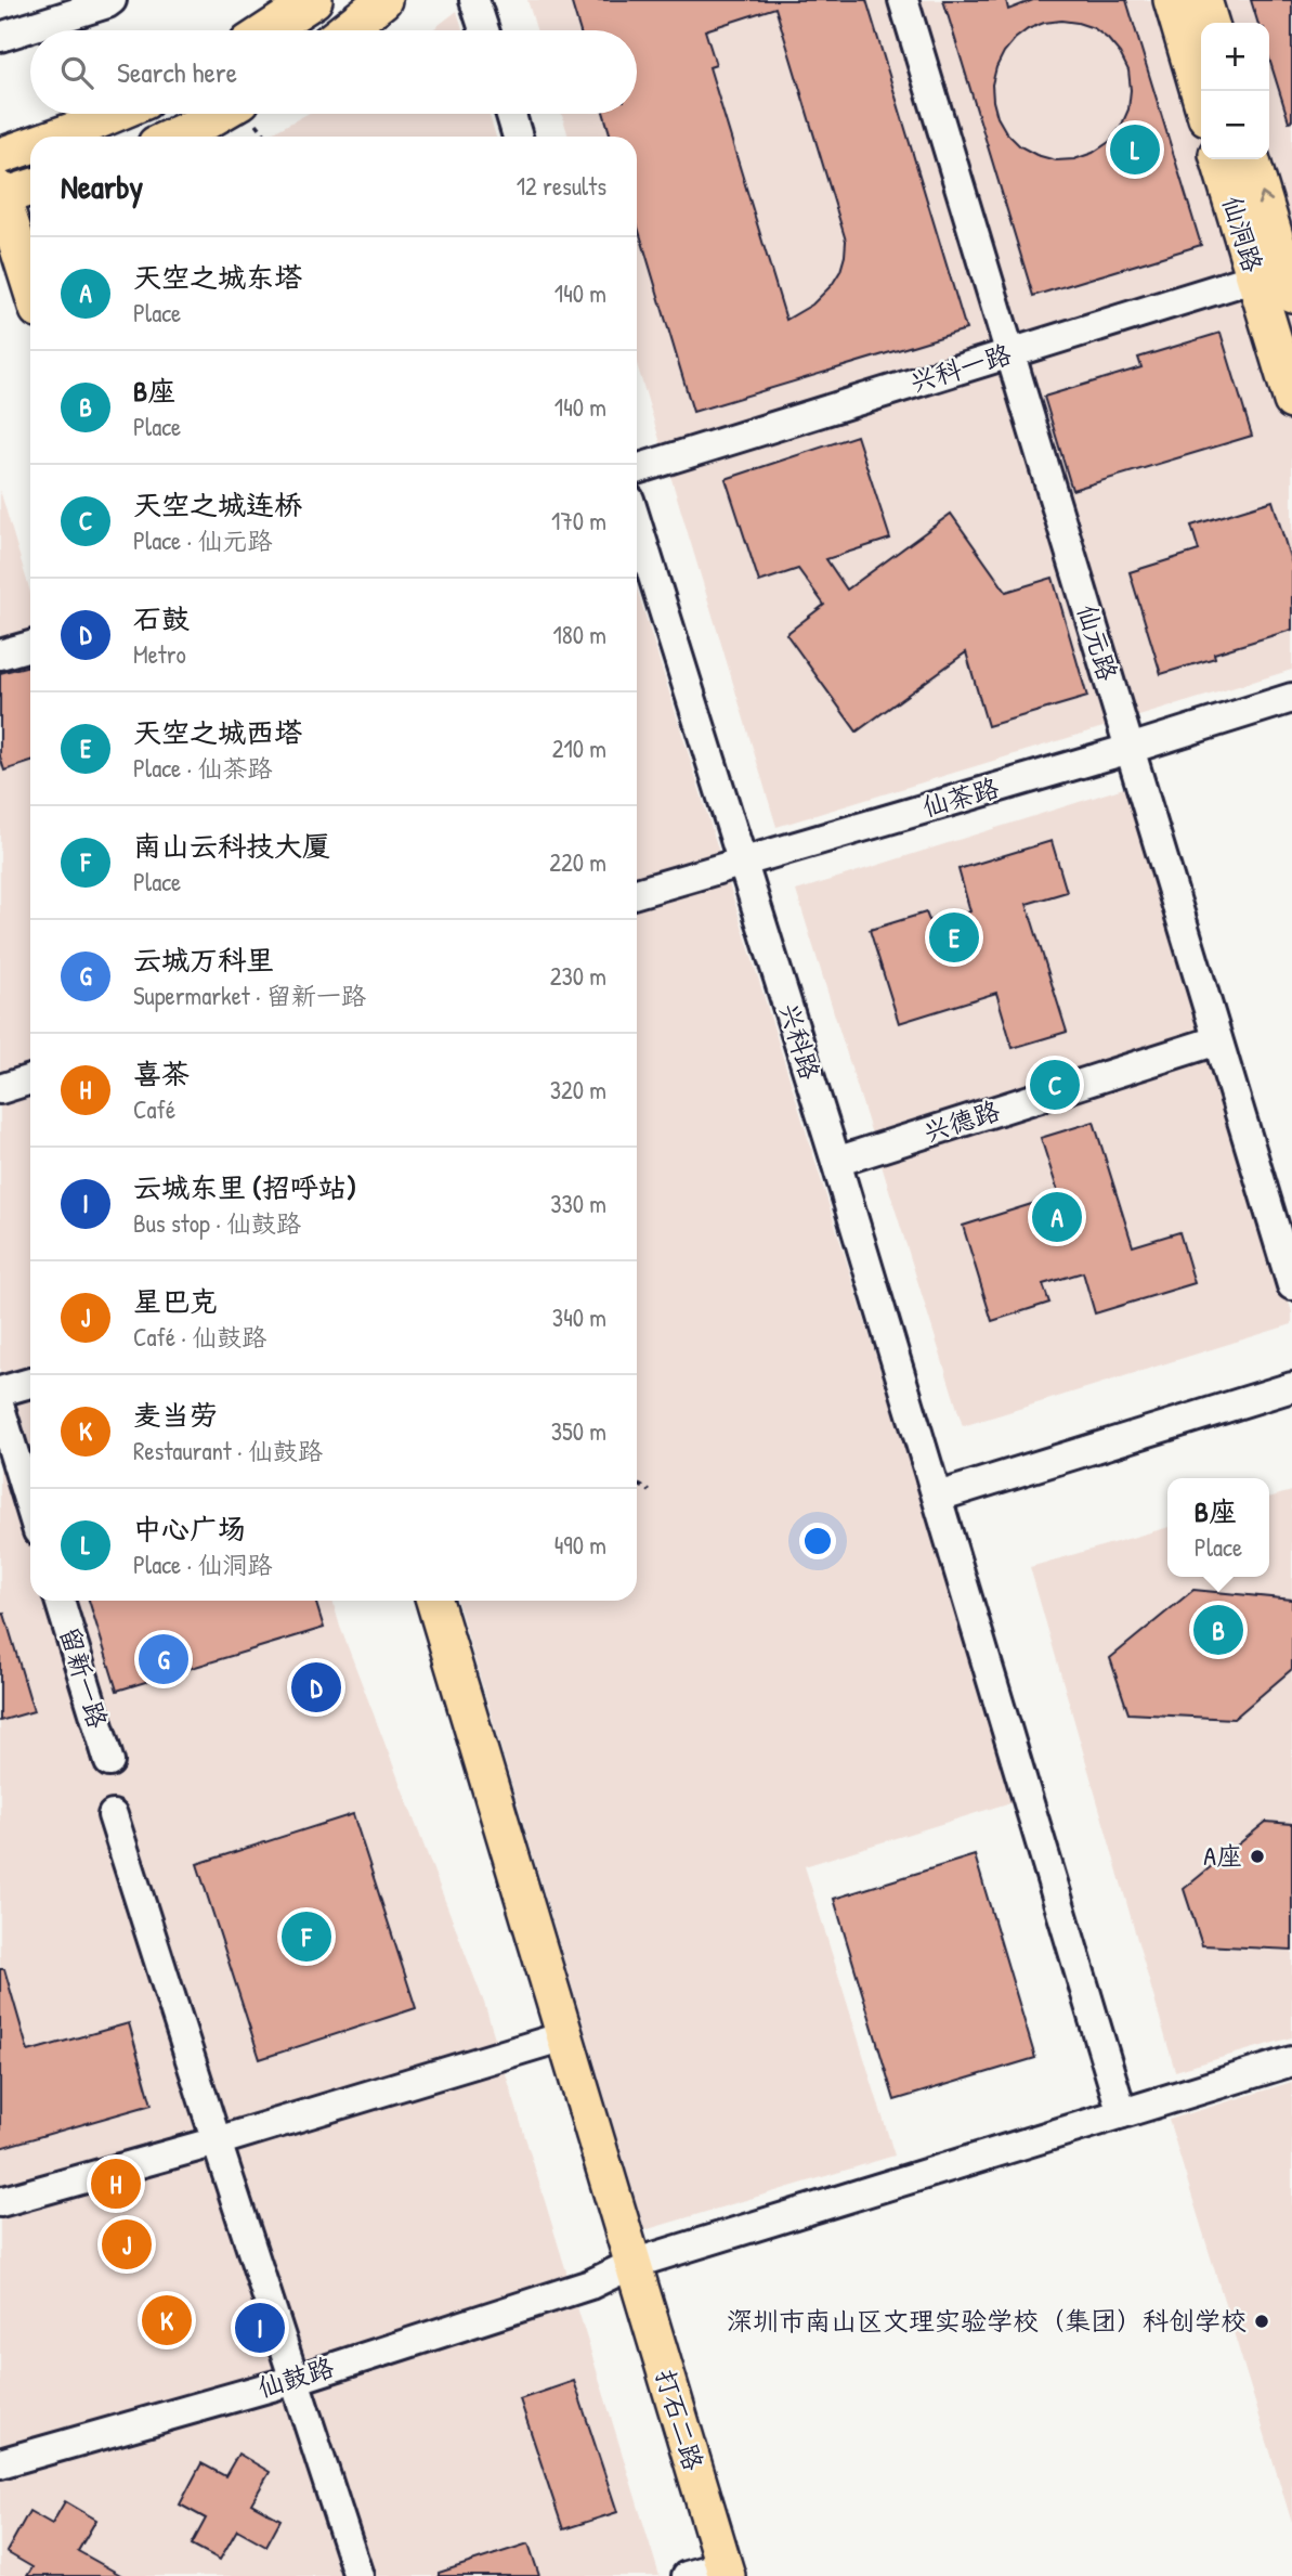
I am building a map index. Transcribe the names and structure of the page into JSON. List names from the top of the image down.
{
  "streets": {
    "main road": ["仙洞路", "打石二路"],
    "street": [
      "兴科一路",
      "仙元路",
      "仙茶路",
      "兴科路",
      "兴德路",
      "留新一路",
      "仙鼓路"
    ]
  },
  "crossings": [
    ["仙洞路", "兴科一路"],
    ["兴科一路", "仙元路"],
    ["仙元路", "仙茶路"],
    ["仙元路", "兴德路"],
    ["仙茶路", "兴科路"],
    ["兴科路", "兴德路"],
    ["兴科路", "仙鼓路"],
    ["仙鼓路", "打石二路"]
  ],
  "places": ["A座", "深圳市南山区文理实验学校（集团）科创学校"],
  "page": {
    "map_buttons": ["+", "−"],
    "search": "Search here",
    "pins": [
      "L",
      "E",
      "C",
      "A",
      "B",
      "G",
      "D",
      "F",
      "H",
      "J",
      "K",
      "I"
    ],
    "heading": ["Nearby", "12 results"],
    "list": [
      {
        "mark": "A",
        "name": "天空之城东塔",
        "note": "Place",
        "value": "140 m"
      },
      {
        "mark": "B",
        "name": "B座",
        "note": "Place",
        "value": "140 m"
      },
      {
        "mark": "C",
        "name": "天空之城连桥",
        "note": "Place · 仙元路",
        "value": "170 m"
      },
      {
        "mark": "D",
        "name": "石鼓",
        "note": "Metro",
        "value": "180 m"
      },
      {
        "mark": "E",
        "name": "天空之城西塔",
        "note": "Place · 仙茶路",
        "value": "210 m"
      },
      {
        "mark": "F",
        "name": "南山云科技大厦",
        "note": "Place",
        "value": "220 m"
      },
      {
        "mark": "G",
        "name": "云城万科里",
        "note": "Supermarket · 留新一路",
        "value": "230 m"
      },
      {
        "mark": "H",
        "name": "喜茶",
        "note": "Café",
        "value": "320 m"
      },
      {
        "mark": "I",
        "name": "云城东里 (招呼站)",
        "note": "Bus stop · 仙鼓路",
        "value": "330 m"
      },
      {
        "mark": "J",
        "name": "星巴克",
        "note": "Café · 仙鼓路",
        "value": "340 m"
      },
      {
        "mark": "K",
        "name": "麦当劳",
        "note": "Restaurant · 仙鼓路",
        "value": "350 m"
      },
      {
        "mark": "L",
        "name": "中心广场",
        "note": "Place · 仙洞路",
        "value": "490 m"
      }
    ],
    "popup": ["B座", "Place"]
  }
}
